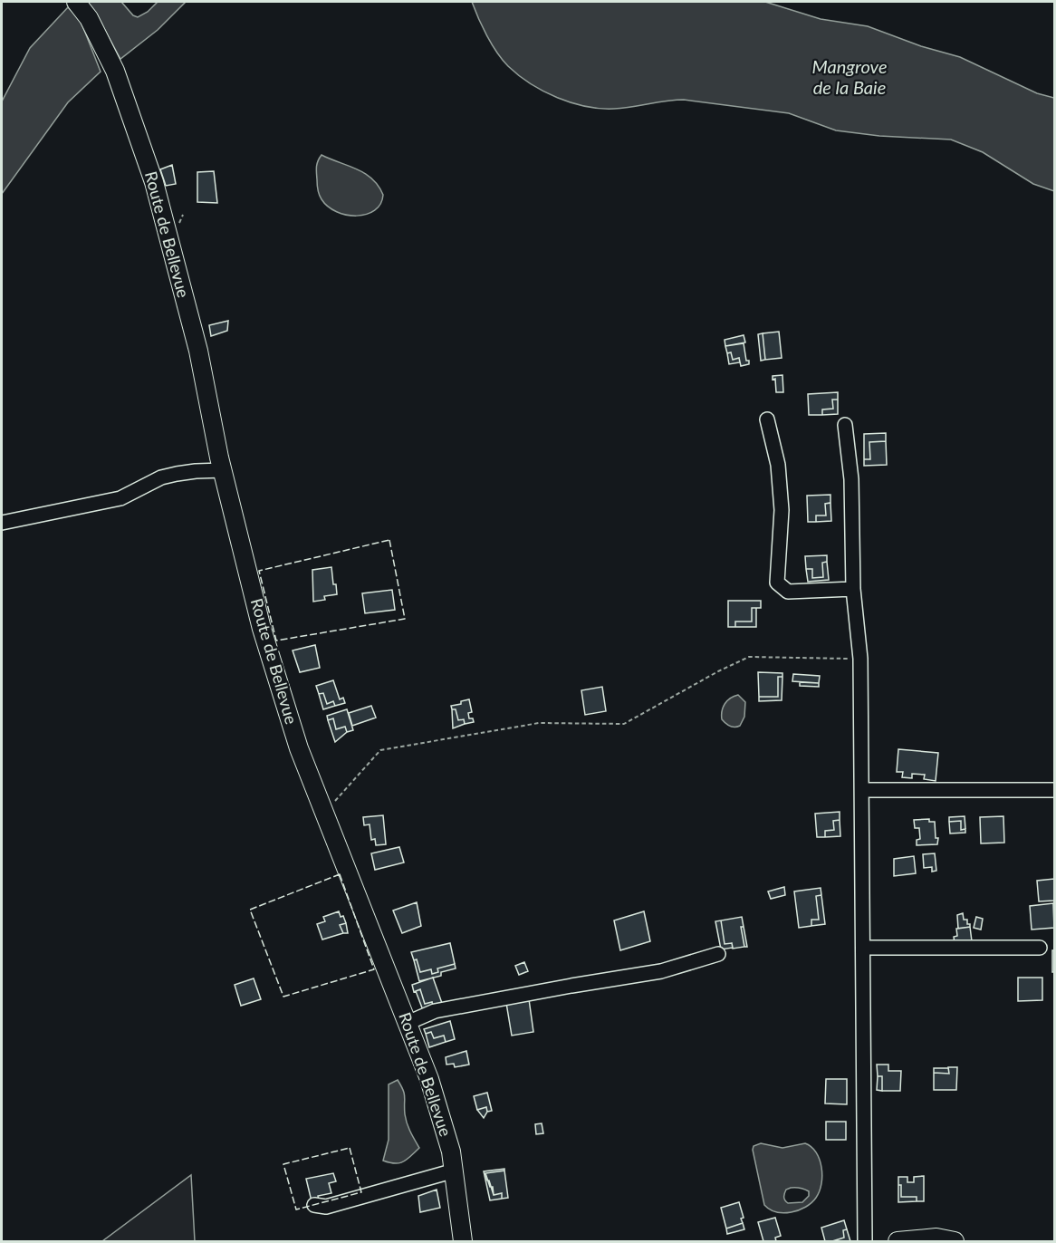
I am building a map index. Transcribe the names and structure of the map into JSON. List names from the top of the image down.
{
  "streets": {
    "main road": ["Route de Bellevue"]
  },
  "water": ["Mangrove de la Baie"]
}
